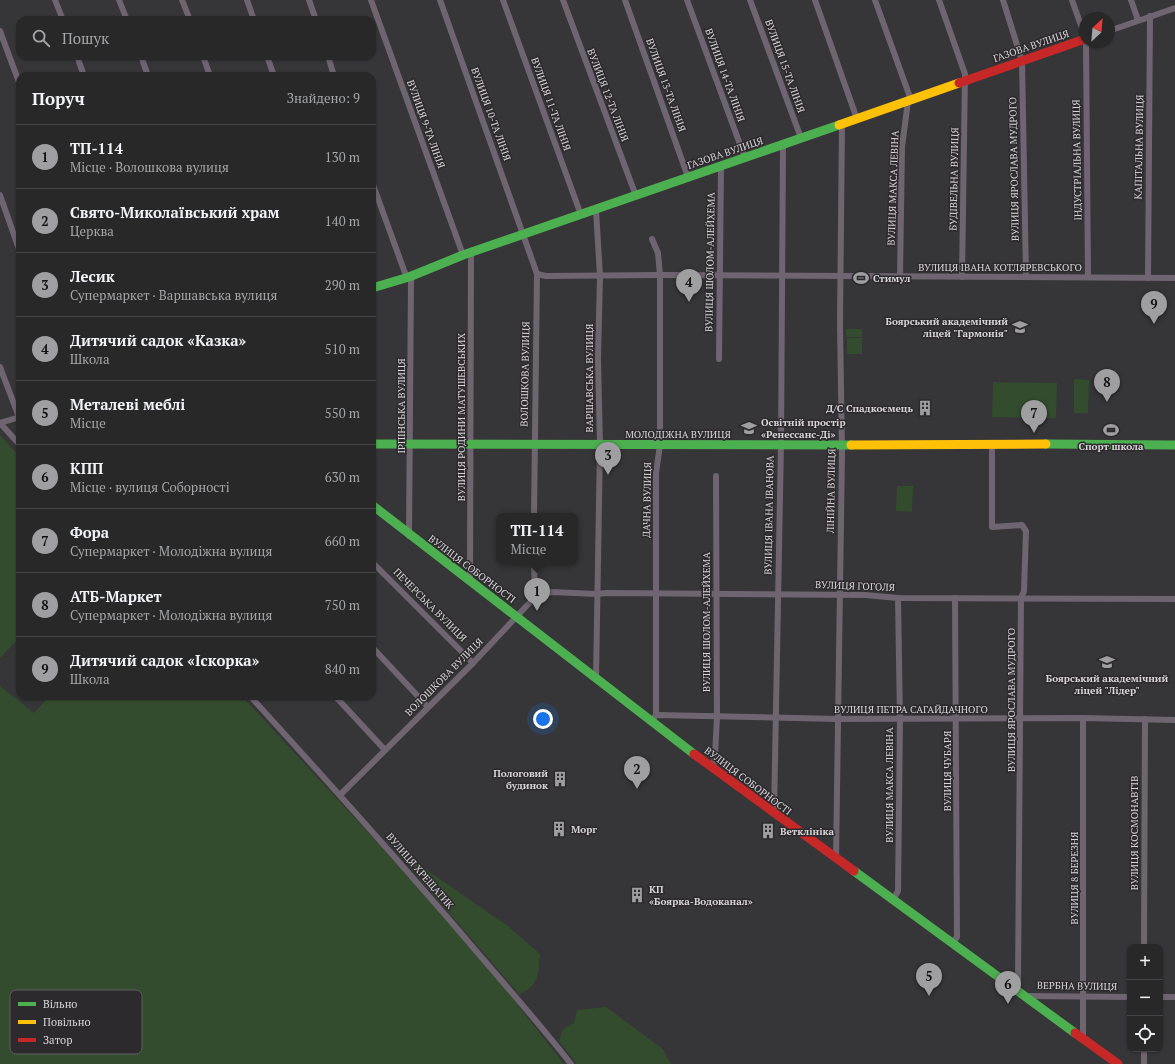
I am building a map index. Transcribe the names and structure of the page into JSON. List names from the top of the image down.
{
  "streets": {
    "street": [
      "ГАЗОВА ВУЛИЦЯ",
      "ВУЛИЦЯ 15-ТА ЛІНІЯ",
      "ВУЛИЦЯ 14-ТА ЛІНІЯ",
      "ВУЛИЦЯ 13-ТА ЛІНІЯ",
      "ВУЛИЦЯ 12-ТА ЛІНІЯ",
      "ВУЛИЦЯ 11-ТА ЛІНІЯ",
      "ВУЛИЦЯ 10-ТА ЛІНІЯ",
      "ВУЛИЦЯ 9-ТА ЛІНІЯ",
      "КАПІТАЛЬНА ВУЛИЦЯ",
      "ІНДУСТРІАЛЬНА ВУЛИЦЯ",
      "ВУЛИЦЯ ЯРОСЛАВА МУДРОГО",
      "БУДІВЕЛЬНА ВУЛИЦЯ",
      "ВУЛИЦЯ МАКСА ЛЕВІНА",
      "ВУЛИЦЯ ШОЛОМ-АЛЕЙХЕМА",
      "ВУЛИЦЯ ІВАНА КОТЛЯРЕВСЬКОГО",
      "ВОЛОШКОВА ВУЛИЦЯ",
      "ВАРШАВСЬКА ВУЛИЦЯ",
      "ІРПІНСЬКА ВУЛИЦЯ",
      "ВУЛИЦЯ РОДИНИ МАТУШЕВСЬКИХ",
      "МОЛОДІЖНА ВУЛИЦЯ",
      "ЛІНІЙНА ВУЛИЦЯ",
      "ДАЧНА ВУЛИЦЯ",
      "ВУЛИЦЯ ІВАНА ІВАНОВА",
      "ВУЛИЦЯ СОБОРНОСТІ",
      "ВУЛИЦЯ ГОГОЛЯ",
      "ПЕЧЕРСЬКА ВУЛИЦЯ",
      "ВУЛИЦЯ ПЕТРА САГАЙДАЧНОГО",
      "ВУЛИЦЯ ЧУБАРЯ",
      "ВУЛИЦЯ КОСМОНАВТІВ",
      "ВУЛИЦЯ ХРЕЩАТИК",
      "ВУЛИЦЯ 8 БЕРЕЗНЯ",
      "ВЕРБНА ВУЛИЦЯ"
    ]
  },
  "crossings": [
    ["ГАЗОВА ВУЛИЦЯ", "ВУЛИЦЯ 15-ТА ЛІНІЯ"],
    ["ГАЗОВА ВУЛИЦЯ", "ВУЛИЦЯ 14-ТА ЛІНІЯ"],
    ["ГАЗОВА ВУЛИЦЯ", "ВУЛИЦЯ 13-ТА ЛІНІЯ"],
    ["ГАЗОВА ВУЛИЦЯ", "ВУЛИЦЯ 12-ТА ЛІНІЯ"],
    ["ГАЗОВА ВУЛИЦЯ", "ВУЛИЦЯ 11-ТА ЛІНІЯ"],
    ["ГАЗОВА ВУЛИЦЯ", "ВУЛИЦЯ 10-ТА ЛІНІЯ"],
    ["ГАЗОВА ВУЛИЦЯ", "ВУЛИЦЯ 9-ТА ЛІНІЯ"],
    ["ГАЗОВА ВУЛИЦЯ", "ВУЛИЦЯ ЯРОСЛАВА МУДРОГО"],
    ["ГАЗОВА ВУЛИЦЯ", "БУДІВЕЛЬНА ВУЛИЦЯ"],
    ["ГАЗОВА ВУЛИЦЯ", "ВУЛИЦЯ МАКСА ЛЕВІНА"],
    ["ГАЗОВА ВУЛИЦЯ", "ВУЛИЦЯ ШОЛОМ-АЛЕЙХЕМА"],
    ["ГАЗОВА ВУЛИЦЯ", "ВОЛОШКОВА ВУЛИЦЯ"],
    ["ГАЗОВА ВУЛИЦЯ", "ВАРШАВСЬКА ВУЛИЦЯ"],
    ["ГАЗОВА ВУЛИЦЯ", "ІРПІНСЬКА ВУЛИЦЯ"],
    ["ГАЗОВА ВУЛИЦЯ", "ВУЛИЦЯ РОДИНИ МАТУШЕВСЬКИХ"],
    ["ГАЗОВА ВУЛИЦЯ", "ЛІНІЙНА ВУЛИЦЯ"],
    ["ГАЗОВА ВУЛИЦЯ", "ВУЛИЦЯ ІВАНА ІВАНОВА"],
    ["ВУЛИЦЯ 10-ТА ЛІНІЯ", "ВОЛОШКОВА ВУЛИЦЯ"],
    ["ВУЛИЦЯ 9-ТА ЛІНІЯ", "ВУЛИЦЯ РОДИНИ МАТУШЕВСЬКИХ"],
    ["КАПІТАЛЬНА ВУЛИЦЯ", "ВУЛИЦЯ ІВАНА КОТЛЯРЕВСЬКОГО"],
    ["ІНДУСТРІАЛЬНА ВУЛИЦЯ", "ВУЛИЦЯ ІВАНА КОТЛЯРЕВСЬКОГО"],
    ["ВУЛИЦЯ ЯРОСЛАВА МУДРОГО", "ВУЛИЦЯ ІВАНА КОТЛЯРЕВСЬКОГО"],
    ["ВУЛИЦЯ ЯРОСЛАВА МУДРОГО", "МОЛОДІЖНА ВУЛИЦЯ"],
    ["ВУЛИЦЯ ЯРОСЛАВА МУДРОГО", "ВУЛИЦЯ СОБОРНОСТІ"],
    ["ВУЛИЦЯ ЯРОСЛАВА МУДРОГО", "ВУЛИЦЯ ГОГОЛЯ"],
    ["ВУЛИЦЯ ЯРОСЛАВА МУДРОГО", "ВУЛИЦЯ ПЕТРА САГАЙДАЧНОГО"],
    ["БУДІВЕЛЬНА ВУЛИЦЯ", "ВУЛИЦЯ ІВАНА КОТЛЯРЕВСЬКОГО"],
    ["ВУЛИЦЯ МАКСА ЛЕВІНА", "ВУЛИЦЯ ІВАНА КОТЛЯРЕВСЬКОГО"],
    ["ВУЛИЦЯ МАКСА ЛЕВІНА", "ВУЛИЦЯ СОБОРНОСТІ"],
    ["ВУЛИЦЯ МАКСА ЛЕВІНА", "ВУЛИЦЯ ГОГОЛЯ"],
    ["ВУЛИЦЯ МАКСА ЛЕВІНА", "ВУЛИЦЯ ПЕТРА САГАЙДАЧНОГО"],
    ["ВУЛИЦЯ ШОЛОМ-АЛЕЙХЕМА", "ВУЛИЦЯ ІВАНА КОТЛЯРЕВСЬКОГО"],
    ["ВУЛИЦЯ ШОЛОМ-АЛЕЙХЕМА", "ВУЛИЦЯ СОБОРНОСТІ"],
    ["ВУЛИЦЯ ШОЛОМ-АЛЕЙХЕМА", "ВУЛИЦЯ ГОГОЛЯ"],
    ["ВУЛИЦЯ ШОЛОМ-АЛЕЙХЕМА", "ВУЛИЦЯ ПЕТРА САГАЙДАЧНОГО"],
    ["ВУЛИЦЯ ІВАНА КОТЛЯРЕВСЬКОГО", "ВОЛОШКОВА ВУЛИЦЯ"],
    ["ВУЛИЦЯ ІВАНА КОТЛЯРЕВСЬКОГО", "ВАРШАВСЬКА ВУЛИЦЯ"],
    ["ВУЛИЦЯ ІВАНА КОТЛЯРЕВСЬКОГО", "ЛІНІЙНА ВУЛИЦЯ"],
    ["ВУЛИЦЯ ІВАНА КОТЛЯРЕВСЬКОГО", "ДАЧНА ВУЛИЦЯ"],
    ["ВУЛИЦЯ ІВАНА КОТЛЯРЕВСЬКОГО", "ВУЛИЦЯ ІВАНА ІВАНОВА"],
    ["ВОЛОШКОВА ВУЛИЦЯ", "МОЛОДІЖНА ВУЛИЦЯ"],
    ["ВОЛОШКОВА ВУЛИЦЯ", "ВУЛИЦЯ СОБОРНОСТІ"],
    ["ВОЛОШКОВА ВУЛИЦЯ", "ВУЛИЦЯ ГОГОЛЯ"],
    ["ВОЛОШКОВА ВУЛИЦЯ", "ПЕЧЕРСЬКА ВУЛИЦЯ"],
    ["ВОЛОШКОВА ВУЛИЦЯ", "ВУЛИЦЯ ХРЕЩАТИК"],
    ["ВАРШАВСЬКА ВУЛИЦЯ", "МОЛОДІЖНА ВУЛИЦЯ"],
    ["ВАРШАВСЬКА ВУЛИЦЯ", "ВУЛИЦЯ СОБОРНОСТІ"],
    ["ВАРШАВСЬКА ВУЛИЦЯ", "ВУЛИЦЯ ГОГОЛЯ"],
    ["ІРПІНСЬКА ВУЛИЦЯ", "МОЛОДІЖНА ВУЛИЦЯ"],
    ["ІРПІНСЬКА ВУЛИЦЯ", "ВУЛИЦЯ СОБОРНОСТІ"],
    ["ВУЛИЦЯ РОДИНИ МАТУШЕВСЬКИХ", "МОЛОДІЖНА ВУЛИЦЯ"],
    ["ВУЛИЦЯ РОДИНИ МАТУШЕВСЬКИХ", "ВУЛИЦЯ СОБОРНОСТІ"],
    ["МОЛОДІЖНА ВУЛИЦЯ", "ЛІНІЙНА ВУЛИЦЯ"],
    ["МОЛОДІЖНА ВУЛИЦЯ", "ДАЧНА ВУЛИЦЯ"],
    ["МОЛОДІЖНА ВУЛИЦЯ", "ВУЛИЦЯ ІВАНА ІВАНОВА"],
    ["ЛІНІЙНА ВУЛИЦЯ", "ВУЛИЦЯ СОБОРНОСТІ"],
    ["ЛІНІЙНА ВУЛИЦЯ", "ВУЛИЦЯ ГОГОЛЯ"],
    ["ЛІНІЙНА ВУЛИЦЯ", "ВУЛИЦЯ ПЕТРА САГАЙДАЧНОГО"],
    ["ДАЧНА ВУЛИЦЯ", "ВУЛИЦЯ СОБОРНОСТІ"],
    ["ДАЧНА ВУЛИЦЯ", "ВУЛИЦЯ ГОГОЛЯ"],
    ["ДАЧНА ВУЛИЦЯ", "ВУЛИЦЯ ПЕТРА САГАЙДАЧНОГО"],
    ["ВУЛИЦЯ ІВАНА ІВАНОВА", "ВУЛИЦЯ СОБОРНОСТІ"],
    ["ВУЛИЦЯ ІВАНА ІВАНОВА", "ВУЛИЦЯ ГОГОЛЯ"],
    ["ВУЛИЦЯ ІВАНА ІВАНОВА", "ВУЛИЦЯ ПЕТРА САГАЙДАЧНОГО"],
    ["ВУЛИЦЯ СОБОРНОСТІ", "ВУЛИЦЯ ПЕТРА САГАЙДАЧНОГО"],
    ["ВУЛИЦЯ СОБОРНОСТІ", "ВУЛИЦЯ ЧУБАРЯ"],
    ["ВУЛИЦЯ СОБОРНОСТІ", "ВУЛИЦЯ 8 БЕРЕЗНЯ"],
    ["ВУЛИЦЯ СОБОРНОСТІ", "ВЕРБНА ВУЛИЦЯ"],
    ["ВУЛИЦЯ ГОГОЛЯ", "ВУЛИЦЯ ЧУБАРЯ"],
    ["ВУЛИЦЯ ПЕТРА САГАЙДАЧНОГО", "ВУЛИЦЯ ЧУБАРЯ"],
    ["ВУЛИЦЯ ПЕТРА САГАЙДАЧНОГО", "ВУЛИЦЯ КОСМОНАВТІВ"],
    ["ВУЛИЦЯ ПЕТРА САГАЙДАЧНОГО", "ВУЛИЦЯ 8 БЕРЕЗНЯ"],
    ["ВУЛИЦЯ 8 БЕРЕЗНЯ", "ВЕРБНА ВУЛИЦЯ"]
  ],
  "places": {
    "sports": ["Стимул", "Спорт школа"],
    "school or university": ["Боярський академічний ліцей \"Гармонія\"", "Освітній простір «Ренессанс-Ді»", "Боярський академічний ліцей \"Лідер\""],
    "building": [
      "Д/С Спадкоємець",
      "Пологовий будинок",
      "Морг",
      "Ветклініка",
      "КП «Боярка-Водоканал»"
    ]
  },
  "legend": ["Вільно", "Повільно", "Затор"],
  "north": "top right",
  "page": {
    "search": "Пошук",
    "heading": ["Поруч", "Знайдено: 9"],
    "list": [
      {
        "mark": "1",
        "name": "ТП-114",
        "note": "Місце · Волошкова вулиця",
        "value": "130 m"
      },
      {
        "mark": "2",
        "name": "Свято-Миколаївський храм",
        "note": "Церква",
        "value": "140 m"
      },
      {
        "mark": "3",
        "name": "Лесик",
        "note": "Супермаркет · Варшавська вулиця",
        "value": "290 m"
      },
      {
        "mark": "4",
        "name": "Дитячий садок «Казка»",
        "note": "Школа",
        "value": "510 m"
      },
      {
        "mark": "5",
        "name": "Металеві меблі",
        "note": "Місце",
        "value": "550 m"
      },
      {
        "mark": "6",
        "name": "КПП",
        "note": "Місце · вулиця Соборності",
        "value": "630 m"
      },
      {
        "mark": "7",
        "name": "Фора",
        "note": "Супермаркет · Молодіжна вулиця",
        "value": "660 m"
      },
      {
        "mark": "8",
        "name": "АТБ-Маркет",
        "note": "Супермаркет · Молодіжна вулиця",
        "value": "750 m"
      },
      {
        "mark": "9",
        "name": "Дитячий садок «Іскорка»",
        "note": "Школа",
        "value": "840 m"
      }
    ],
    "pins": [
      "4",
      "9",
      "8",
      "7",
      "3",
      "1",
      "2",
      "5",
      "6"
    ],
    "popup": ["ТП-114", "Місце"],
    "map_buttons": ["+", "−"]
  }
}
